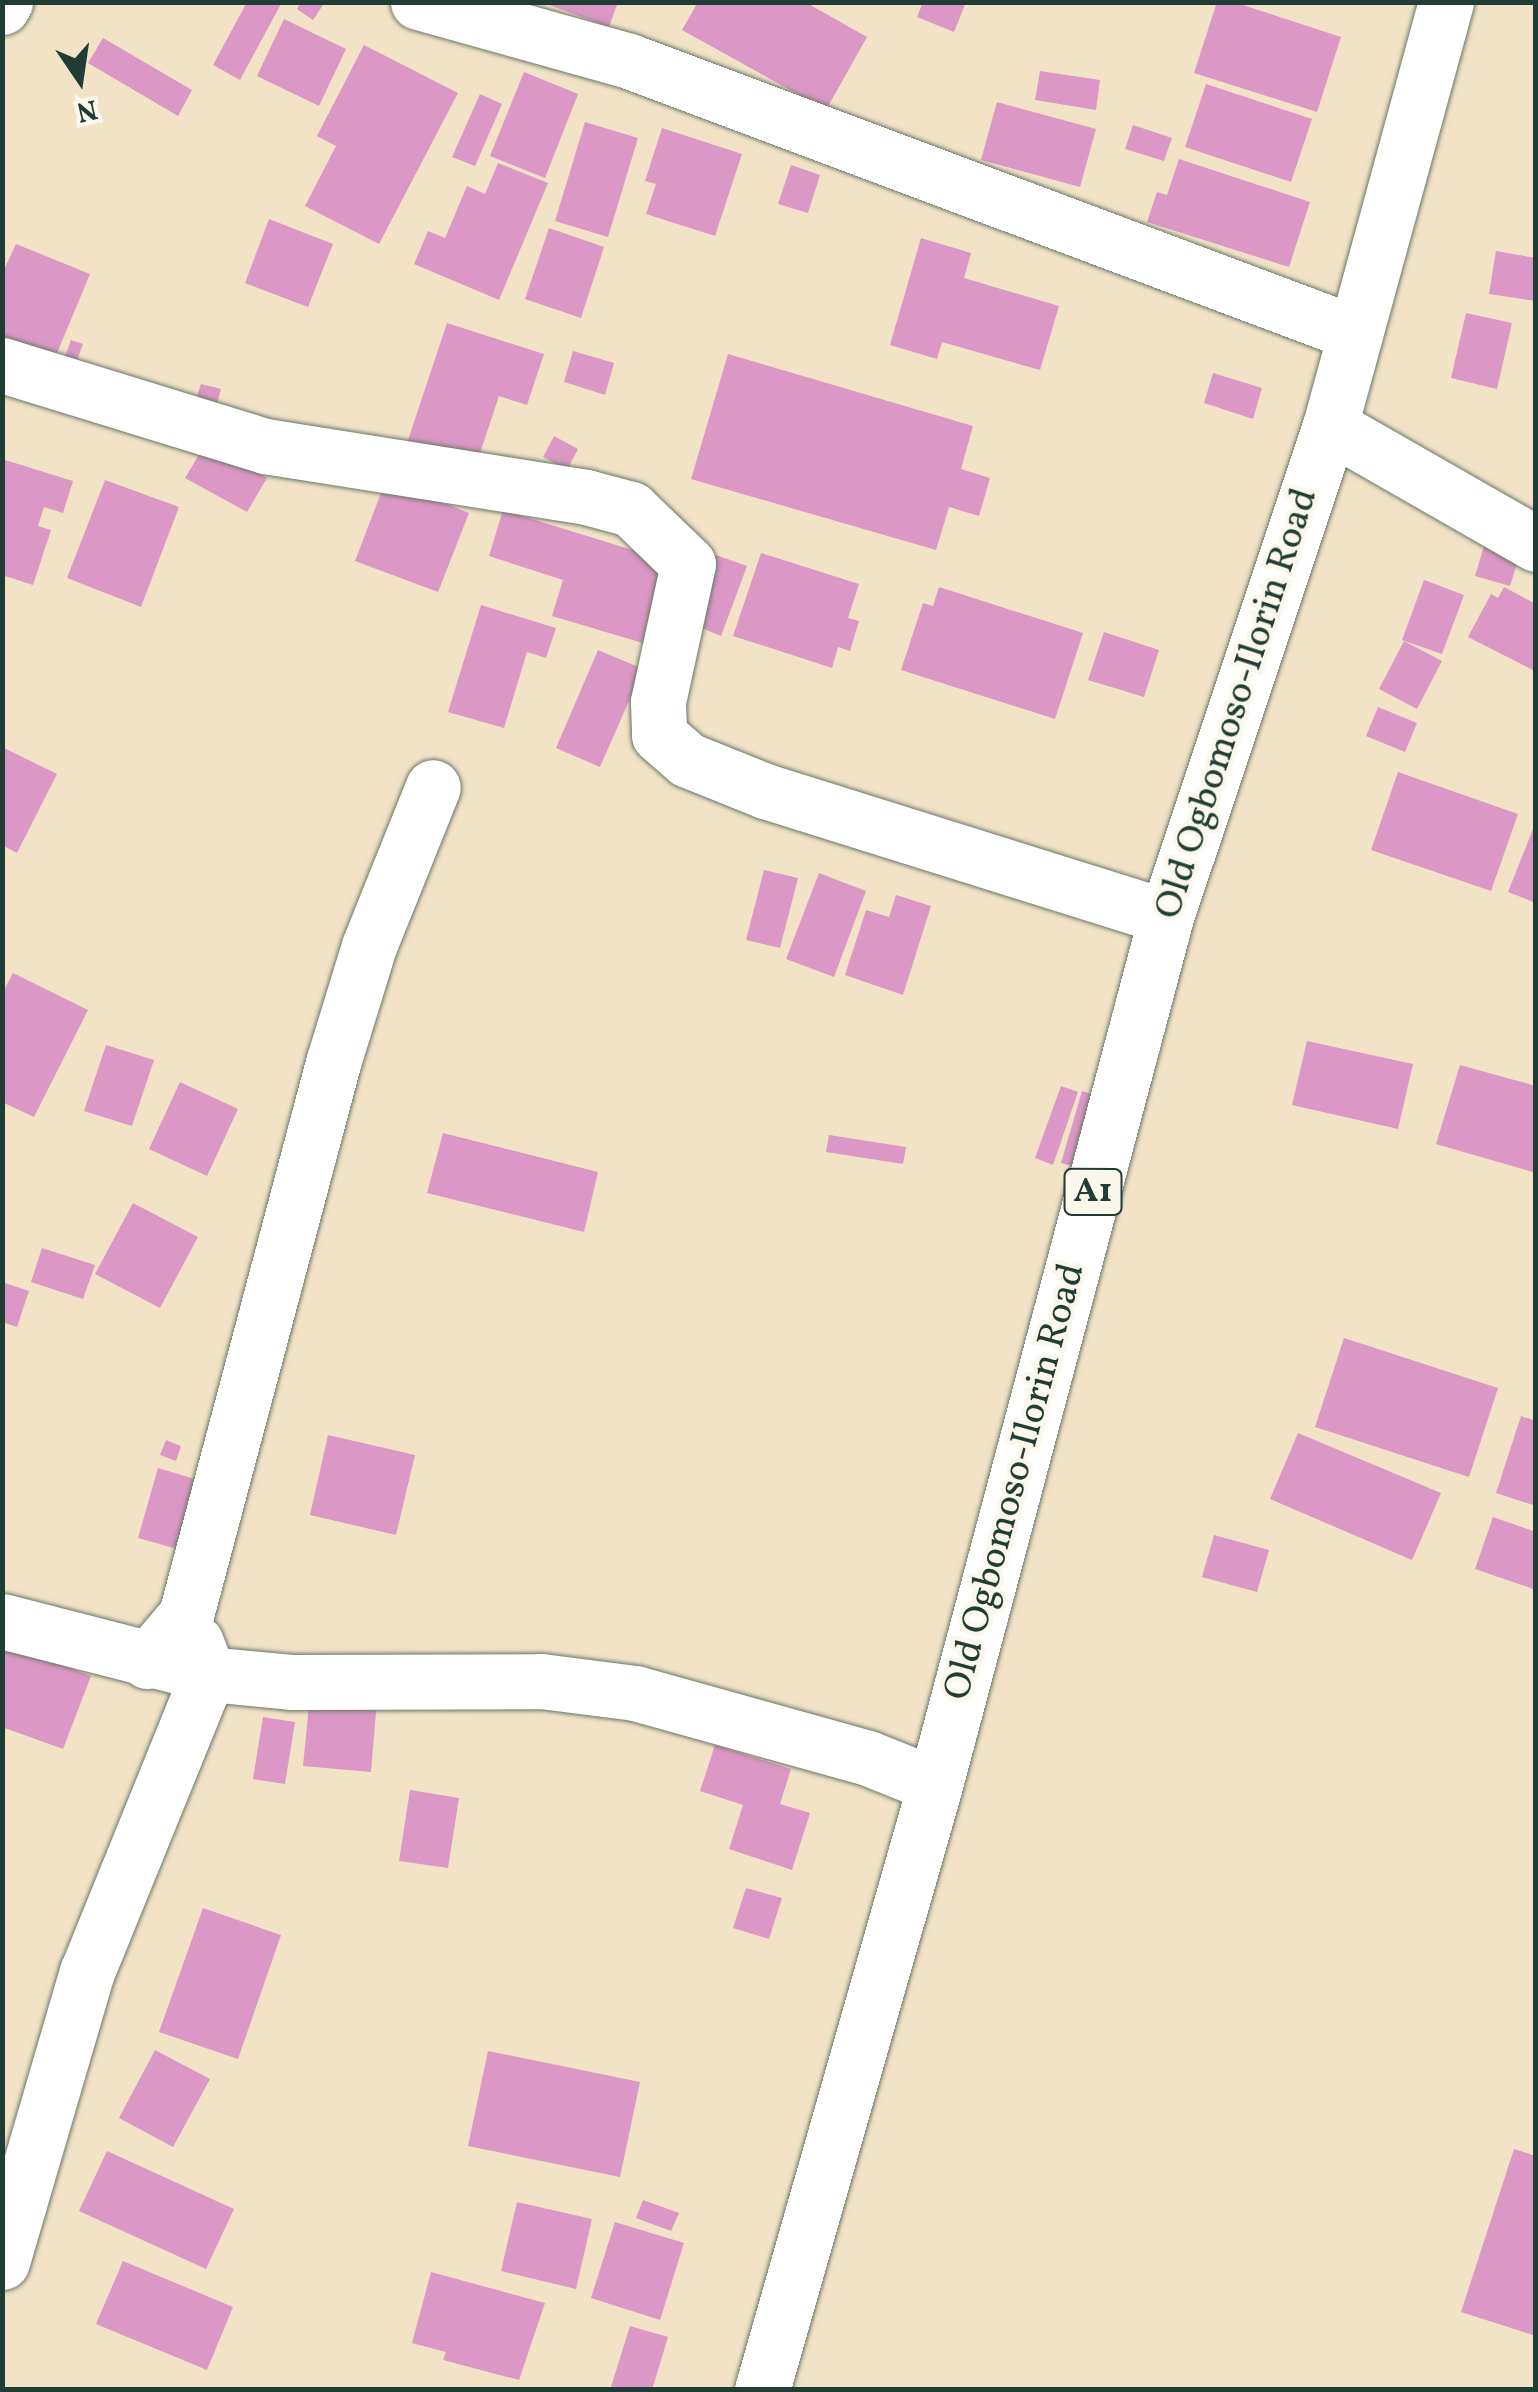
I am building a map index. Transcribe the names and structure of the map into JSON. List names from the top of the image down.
{
  "streets": {
    "main road": ["Old Ogbomoso-Ilorin Road", "A1"]
  },
  "north": "bottom"
}
